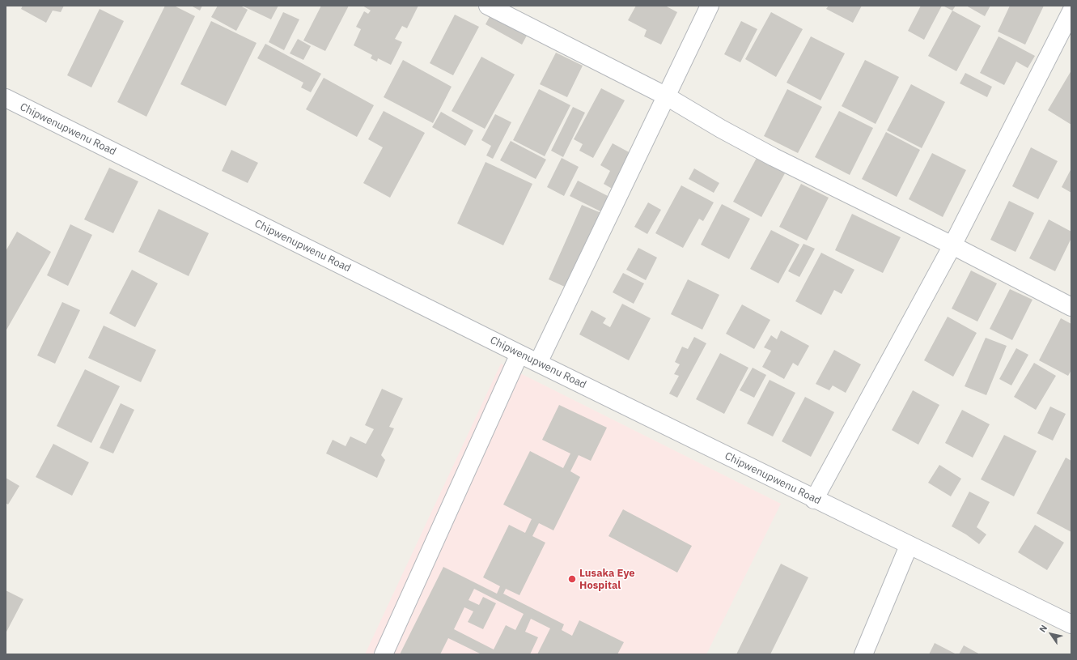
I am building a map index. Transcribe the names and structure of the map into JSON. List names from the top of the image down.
{
  "streets": {
    "street": ["Chipwenupwenu Road"]
  },
  "places": ["Lusaka Eye Hospital"],
  "north": "top left"
}
